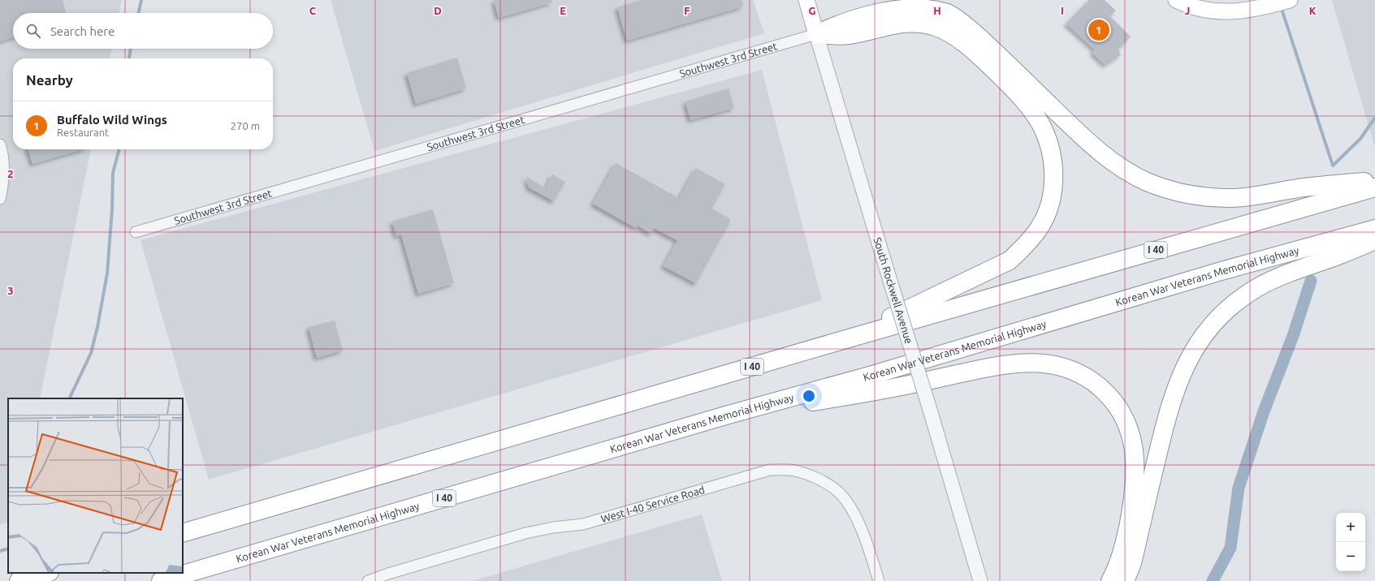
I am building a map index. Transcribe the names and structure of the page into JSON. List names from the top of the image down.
{
  "streets": {
    "highway": ["I 40", "Korean War Veterans Memorial Highway"],
    "main road": ["South Rockwell Avenue"],
    "street": ["Southwest 3rd Street", "West I-40 Service Road"]
  },
  "crossings": [
    ["Southwest 3rd Street", "South Rockwell Avenue"]
  ],
  "page": {
    "search": "Search here",
    "pins": "1",
    "heading": "Nearby",
    "list": [
      {
        "mark": "1",
        "name": "Buffalo Wild Wings",
        "note": "Restaurant",
        "value": "270 m"
      }
    ],
    "map_buttons": ["+", "−"]
  },
  "grid": {
    "columns": [
      "C",
      "D",
      "E",
      "F",
      "G",
      "H",
      "I",
      "J",
      "K"
    ],
    "rows": ["2", "3"]
  }
}
